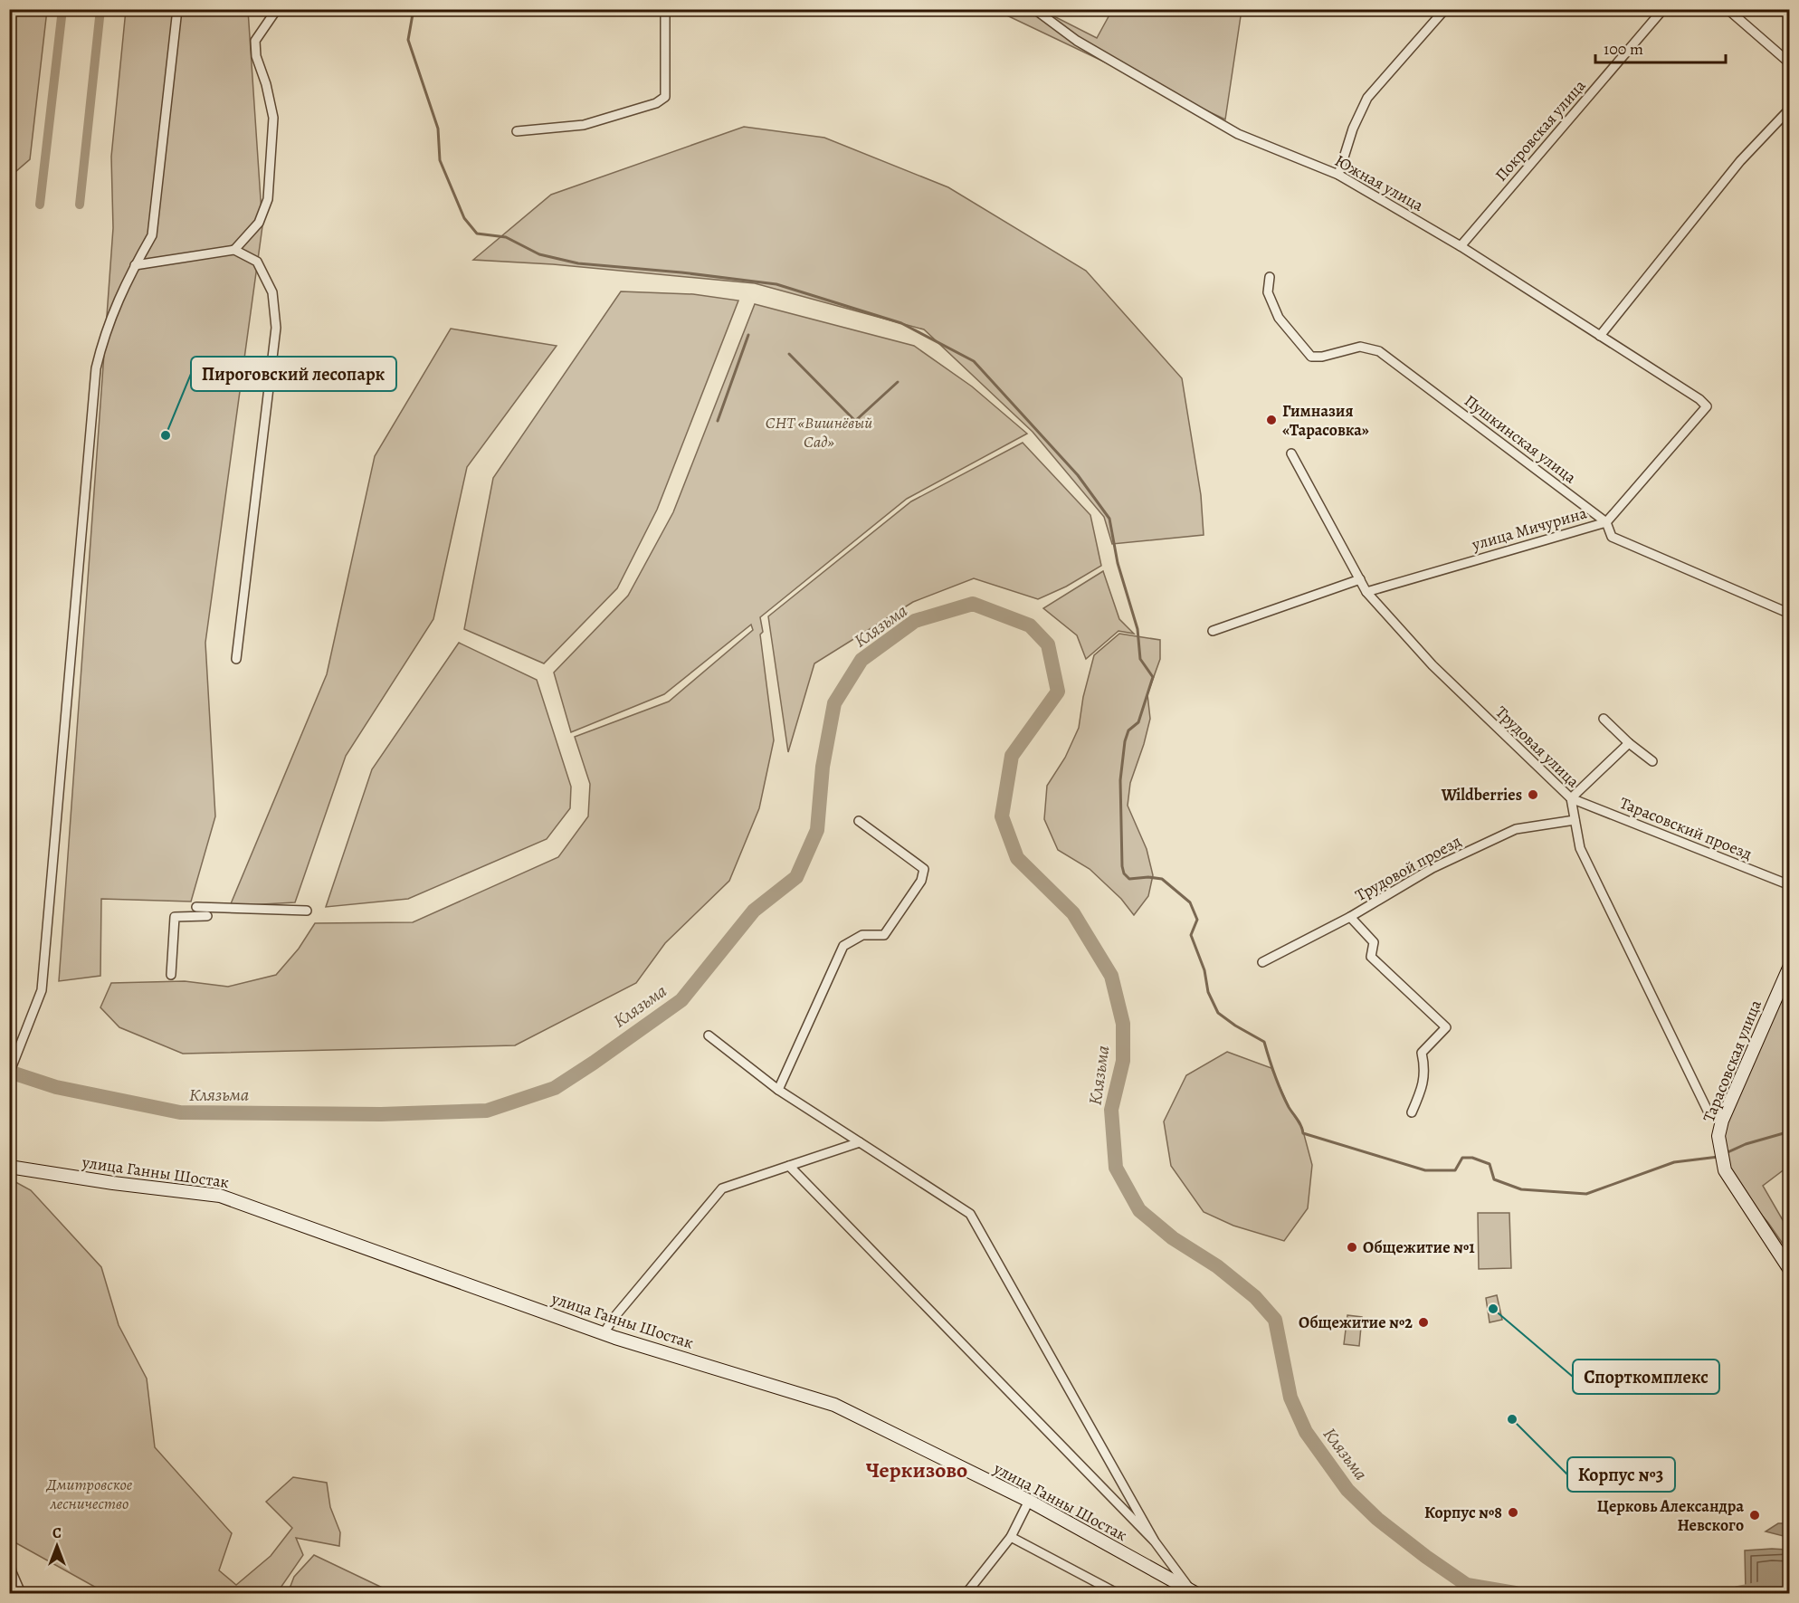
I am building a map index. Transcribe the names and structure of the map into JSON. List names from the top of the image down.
{
  "streets": {
    "main road": ["Тарасовская улица", "улица Ганны Шостак"],
    "street": [
      "Покровская улица",
      "Южная улица",
      "Пушкинская улица",
      "улица Мичурина",
      "Трудовая улица",
      "Тарасовский проезд",
      "Трудовой проезд"
    ]
  },
  "crossings": [
    ["Покровская улица", "Южная улица"],
    ["Южная улица", "улица Мичурина"],
    ["Пушкинская улица", "улица Мичурина"],
    ["улица Мичурина", "Трудовая улица"],
    ["Трудовая улица", "Тарасовский проезд"],
    ["Трудовая улица", "Трудовой проезд"],
    ["Трудовая улица", "Тарасовская улица"]
  ],
  "districts": ["Черкизово"],
  "water": ["Клязьма"],
  "parks": ["СНТ «Вишнёвый Сад»", "Дмитровское лесничество"],
  "places": [
    "Гимназия «Тарасовка»",
    "Пироговский лесопарк",
    "Wildberries",
    "Общежитие №1",
    "Спорткомплекс",
    "Общежитие №2",
    "Корпус №3",
    "Корпус №8",
    "Церковь Александра Невского"
  ],
  "scale_bar": "100 m",
  "north": "top"
}
